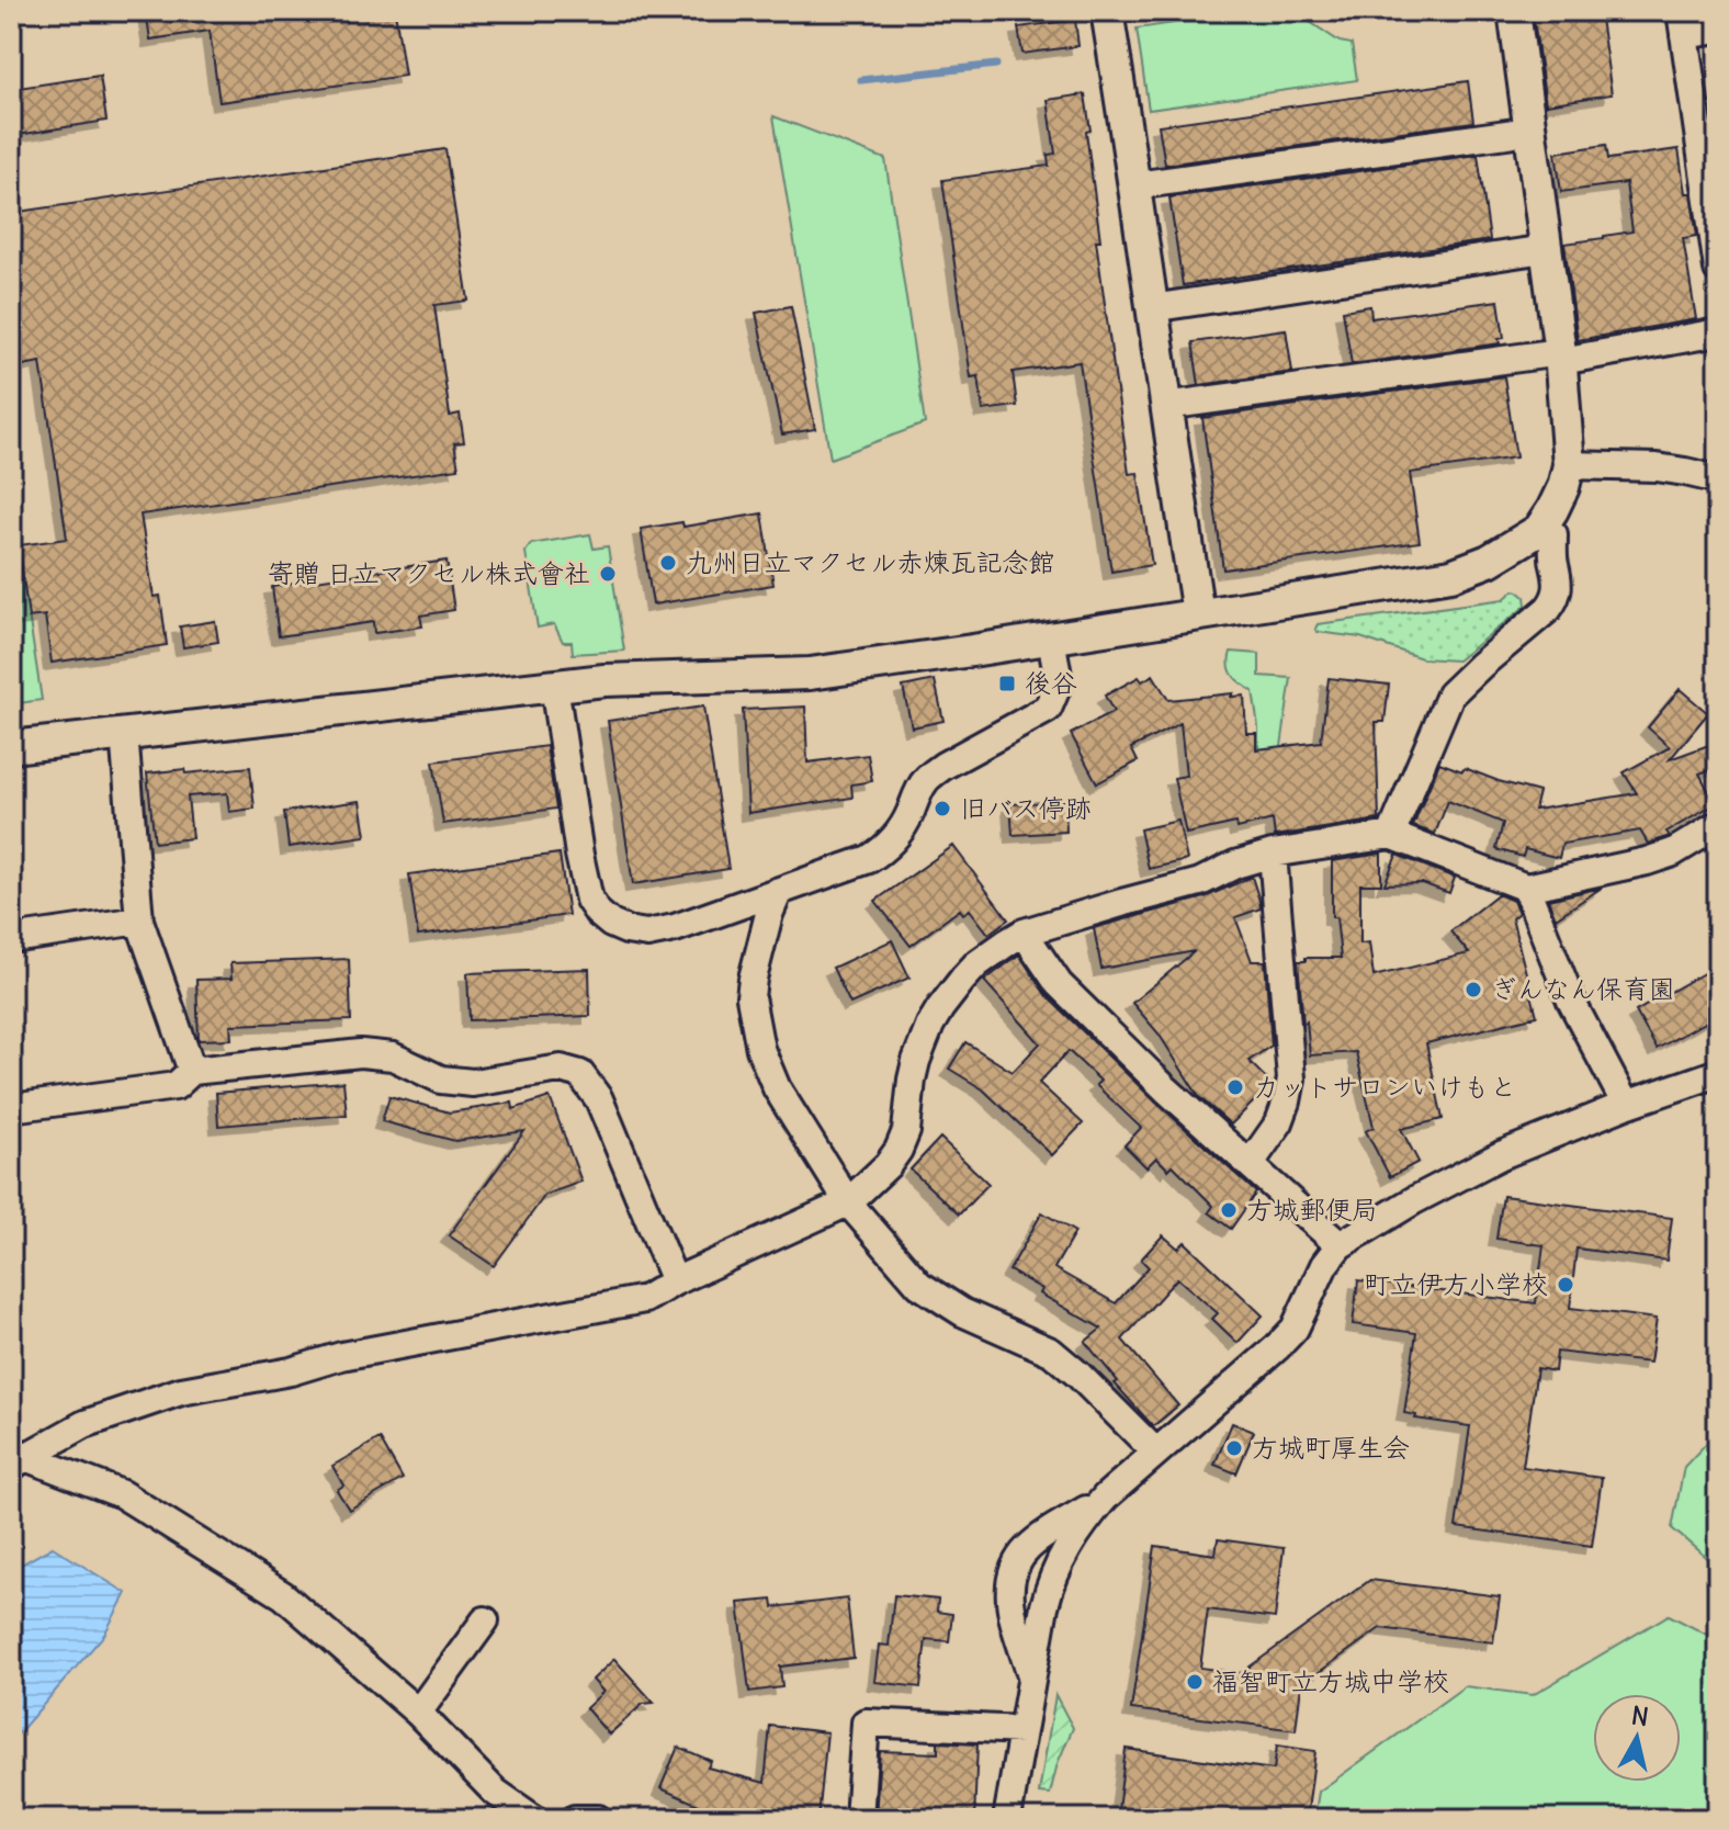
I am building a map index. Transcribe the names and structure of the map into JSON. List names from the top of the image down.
{
  "places": {
    "other": [
      "九州日立マクセル赤煉瓦記念館",
      "寄贈 日立マクセル株式會社",
      "旧バス停跡",
      "ぎんなん保育園",
      "カットサロンいけもと",
      "方城郵便局",
      "町立伊方小学校",
      "方城町厚生会",
      "福智町立方城中学校"
    ],
    "transit": ["後谷"]
  },
  "north": "top"
}
